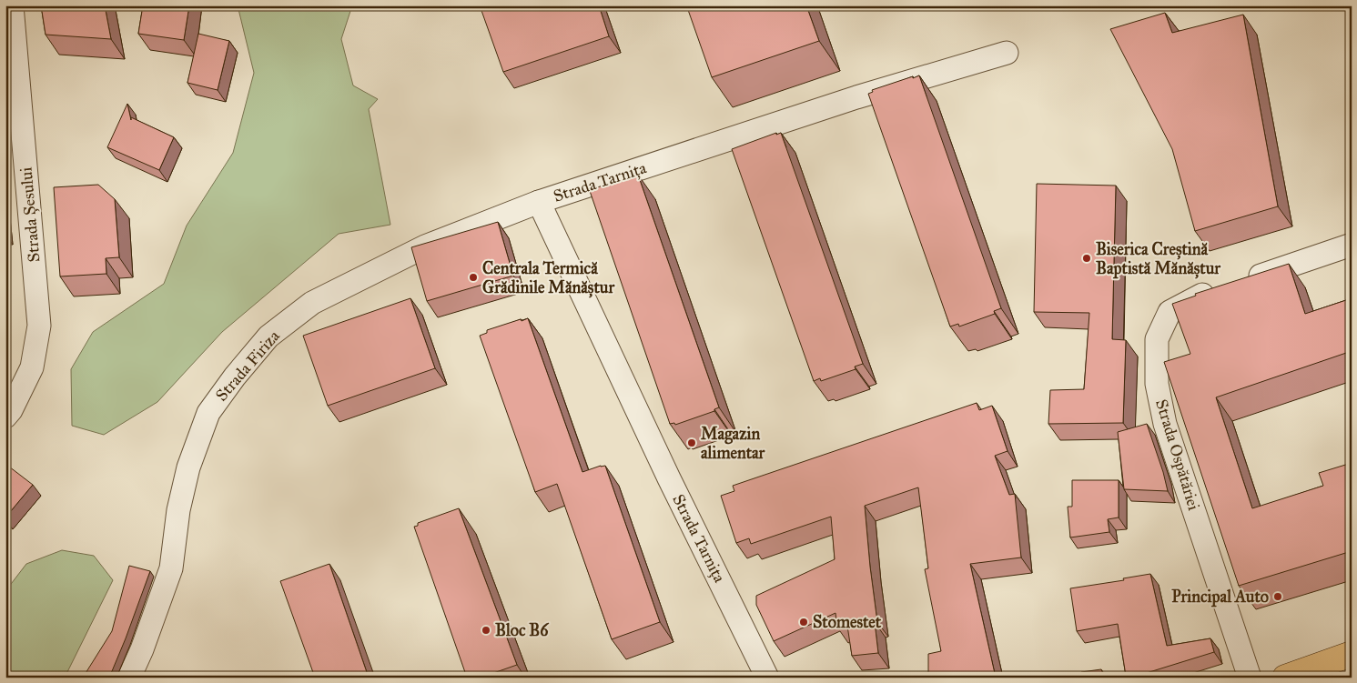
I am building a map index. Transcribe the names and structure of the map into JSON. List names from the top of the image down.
{
  "streets": {
    "street": [
      "Strada Tarnița",
      "Strada Șesului",
      "Strada Firiza",
      "Strada Ospătăriei"
    ]
  },
  "crossings": [
    ["Strada Tarnița", "Strada Firiza"]
  ],
  "places": [
    "Biserica Creștină Baptistă Mănăștur",
    "Centrala Termică Grădinile Mănăștur",
    "Magazin alimentar",
    "Principal Auto",
    "Stomestet",
    "Bloc B6"
  ]
}
